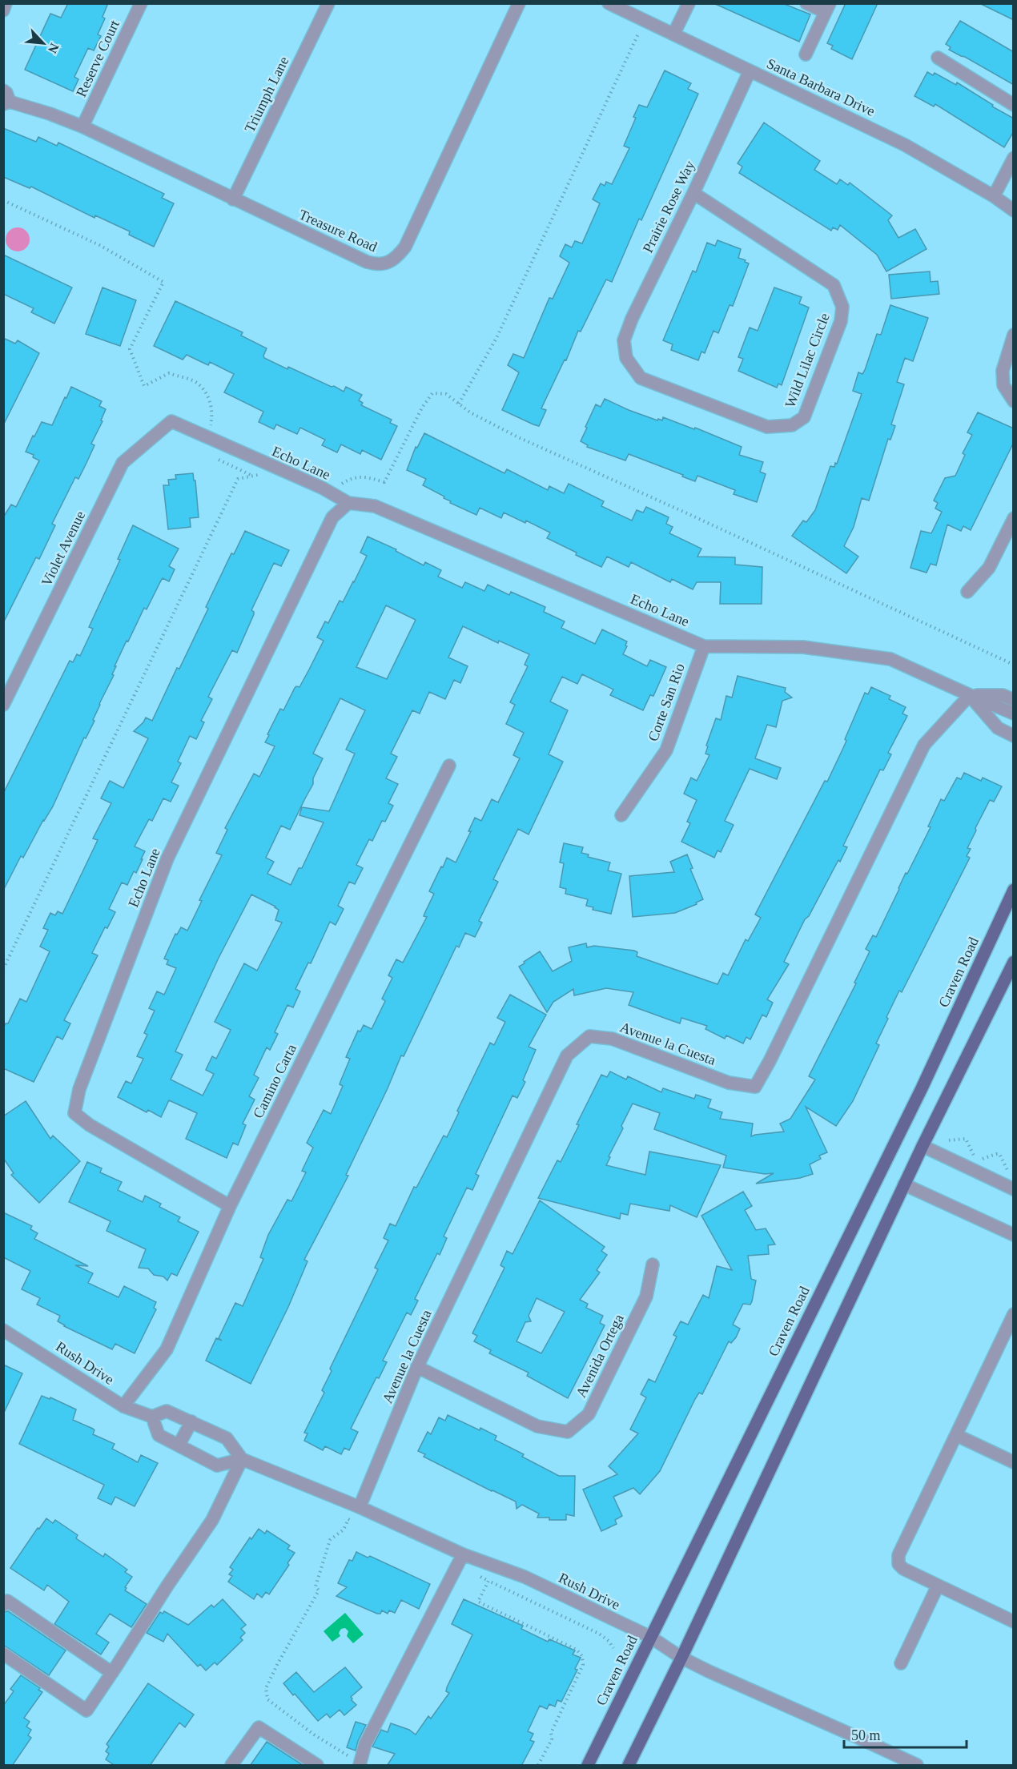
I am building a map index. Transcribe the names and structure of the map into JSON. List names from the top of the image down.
{
  "streets": {
    "main road": ["Craven Road"],
    "street": [
      "Reserve Court",
      "Santa Barbara Drive",
      "Triumph Lane",
      "Prairie Rose Way",
      "Treasure Road",
      "Wild Lilac Circle",
      "Echo Lane",
      "Violet Avenue",
      "Corte San Rio",
      "Avenue la Cuesta",
      "Camino Carta",
      "Avenida Ortega",
      "Rush Drive"
    ]
  },
  "crossings": [
    ["Reserve Court", "Treasure Road"],
    ["Santa Barbara Drive", "Prairie Rose Way"],
    ["Triumph Lane", "Treasure Road"],
    ["Prairie Rose Way", "Wild Lilac Circle"],
    ["Echo Lane", "Violet Avenue"],
    ["Echo Lane", "Corte San Rio"],
    ["Echo Lane", "Avenue la Cuesta"],
    ["Echo Lane", "Camino Carta"],
    ["Craven Road", "Rush Drive"],
    ["Avenue la Cuesta", "Avenida Ortega"],
    ["Avenue la Cuesta", "Rush Drive"],
    ["Camino Carta", "Rush Drive"]
  ],
  "scale_bar": "50 m",
  "north": "bottom right"
}
